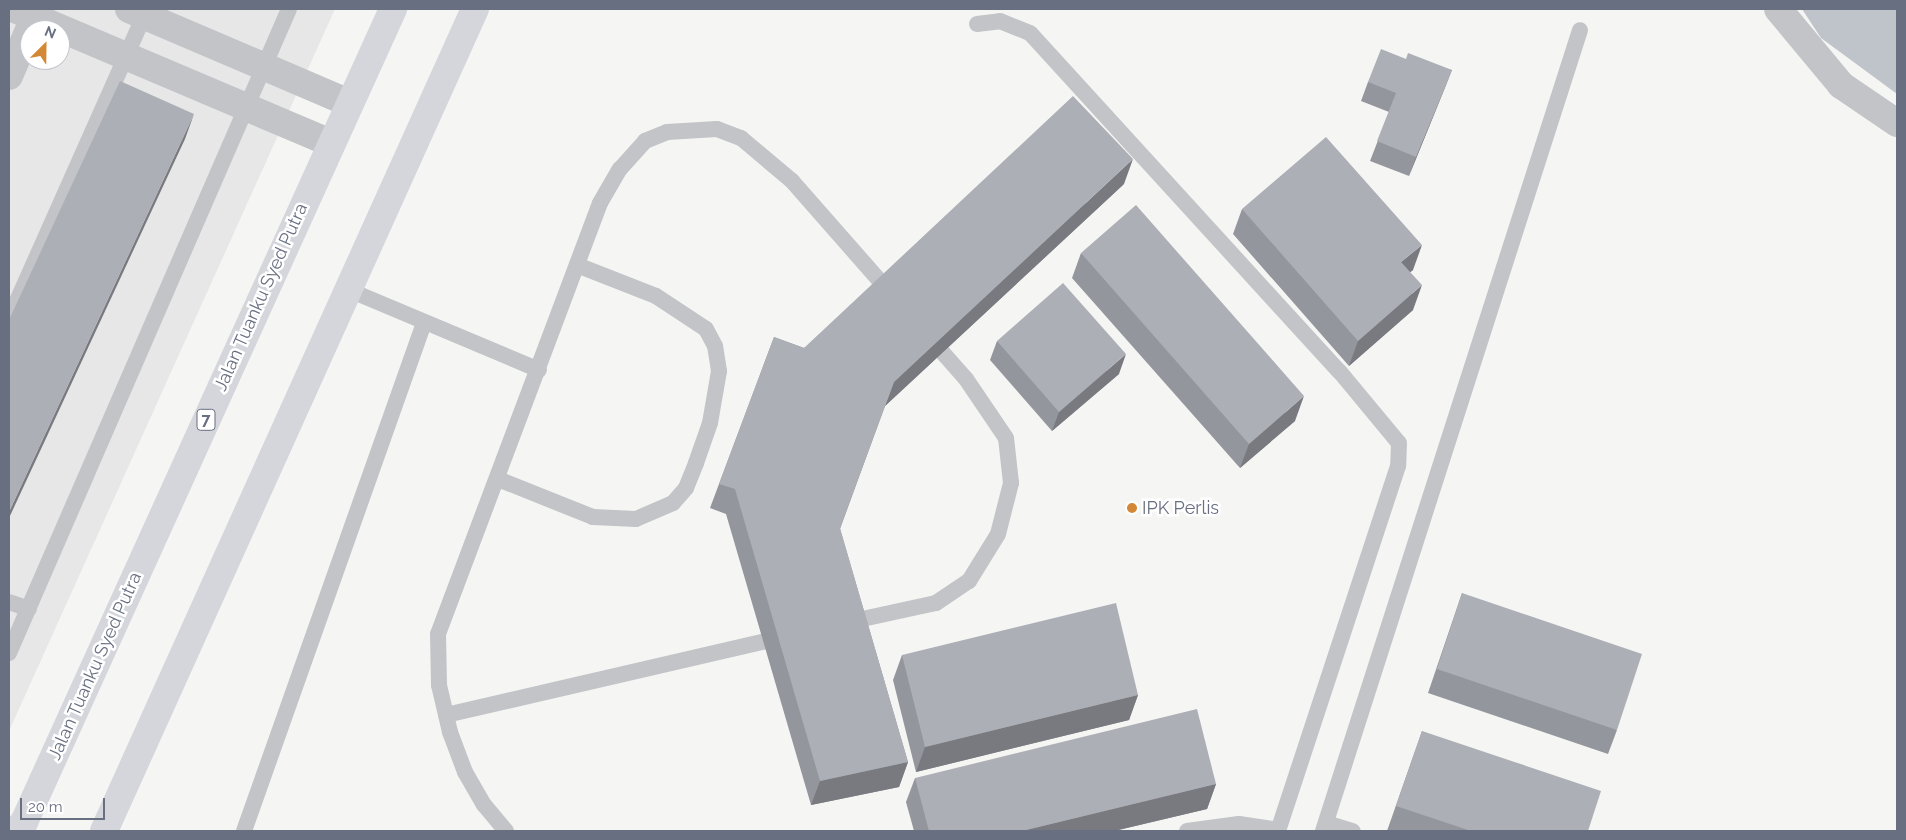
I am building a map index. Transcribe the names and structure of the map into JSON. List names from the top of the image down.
{
  "streets": {
    "main road": ["Jalan Tuanku Syed Putra", "7"]
  },
  "places": ["IPK Perlis"],
  "scale_bar": "20 m",
  "north": "top right"
}
